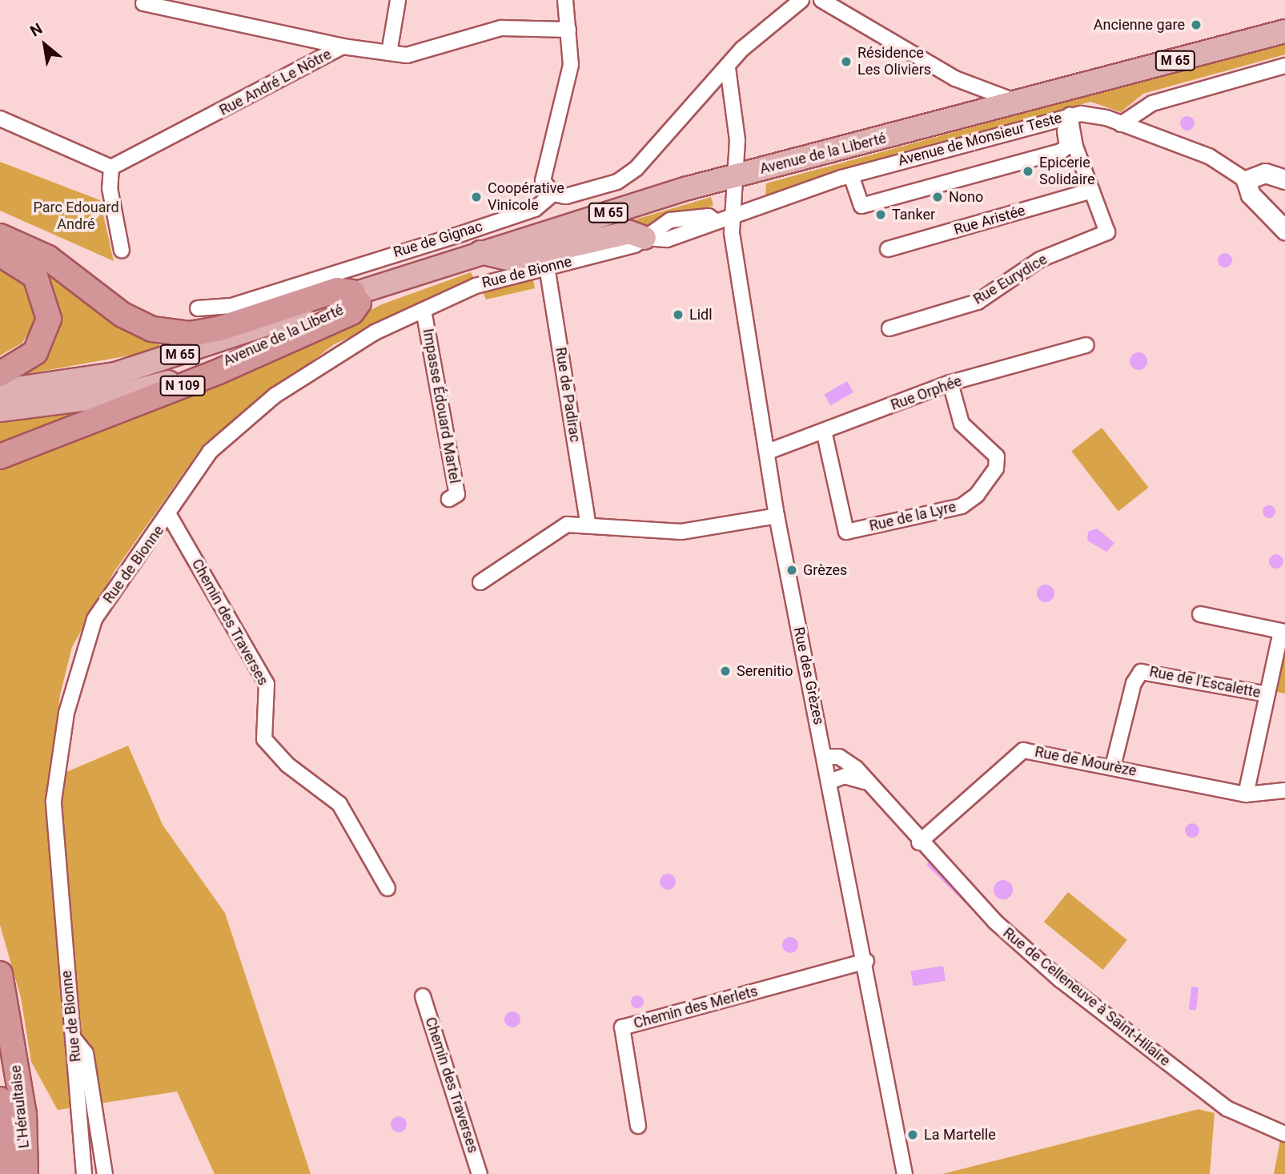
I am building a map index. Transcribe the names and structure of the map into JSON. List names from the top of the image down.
{
  "streets": {
    "highway": ["N 109", "L'Héraultaise"],
    "main road": ["M 65", "Avenue de la Liberté"],
    "street": [
      "Rue André Le Nôtre",
      "Avenue de Monsieur Teste",
      "Rue Aristée",
      "Rue de Gignac",
      "Rue de Bionne",
      "Rue Eurydice",
      "Rue Orphée",
      "Rue de Padirac",
      "Impasse Édouard Martel",
      "Rue de la Lyre",
      "Chemin des Traverses",
      "Rue des Grèzes",
      "Rue de l'Escalette",
      "Rue de Mourèze",
      "Rue de Celleneuve à Saint-Hilaire",
      "Chemin des Merlets"
    ]
  },
  "crossings": [
    ["M 65", "Avenue de la Liberté"],
    ["M 65", "Rue de Bionne"],
    ["Avenue de Monsieur Teste", "Rue de Bionne"],
    ["Avenue de Monsieur Teste", "Rue Eurydice"],
    ["Avenue de Monsieur Teste", "Rue des Grèzes"],
    ["Avenue de la Liberté", "N 109"],
    ["Avenue de la Liberté", "Rue des Grèzes"],
    ["Rue Aristée", "Rue Eurydice"],
    ["Rue de Bionne", "Rue de Padirac"],
    ["Rue de Bionne", "Impasse Édouard Martel"],
    ["Rue de Bionne", "Chemin des Traverses"],
    ["Rue de Bionne", "Rue des Grèzes"],
    ["Rue Orphée", "Rue de la Lyre"],
    ["Rue Orphée", "Rue des Grèzes"],
    ["Rue des Grèzes", "Rue de Celleneuve à Saint-Hilaire"],
    ["Rue des Grèzes", "Chemin des Merlets"],
    ["Rue de l'Escalette", "Rue de Mourèze"],
    ["Rue de Mourèze", "Rue de Celleneuve à Saint-Hilaire"]
  ],
  "parks": ["Parc Edouard André"],
  "places": [
    "Ancienne gare",
    "Résidence Les Oliviers",
    "Epicerie Solidaire",
    "Coopérative Vinicole",
    "Nono",
    "Tanker",
    "Lidl",
    "Grèzes",
    "Serenitio",
    "La Martelle"
  ],
  "north": "top left"
}
